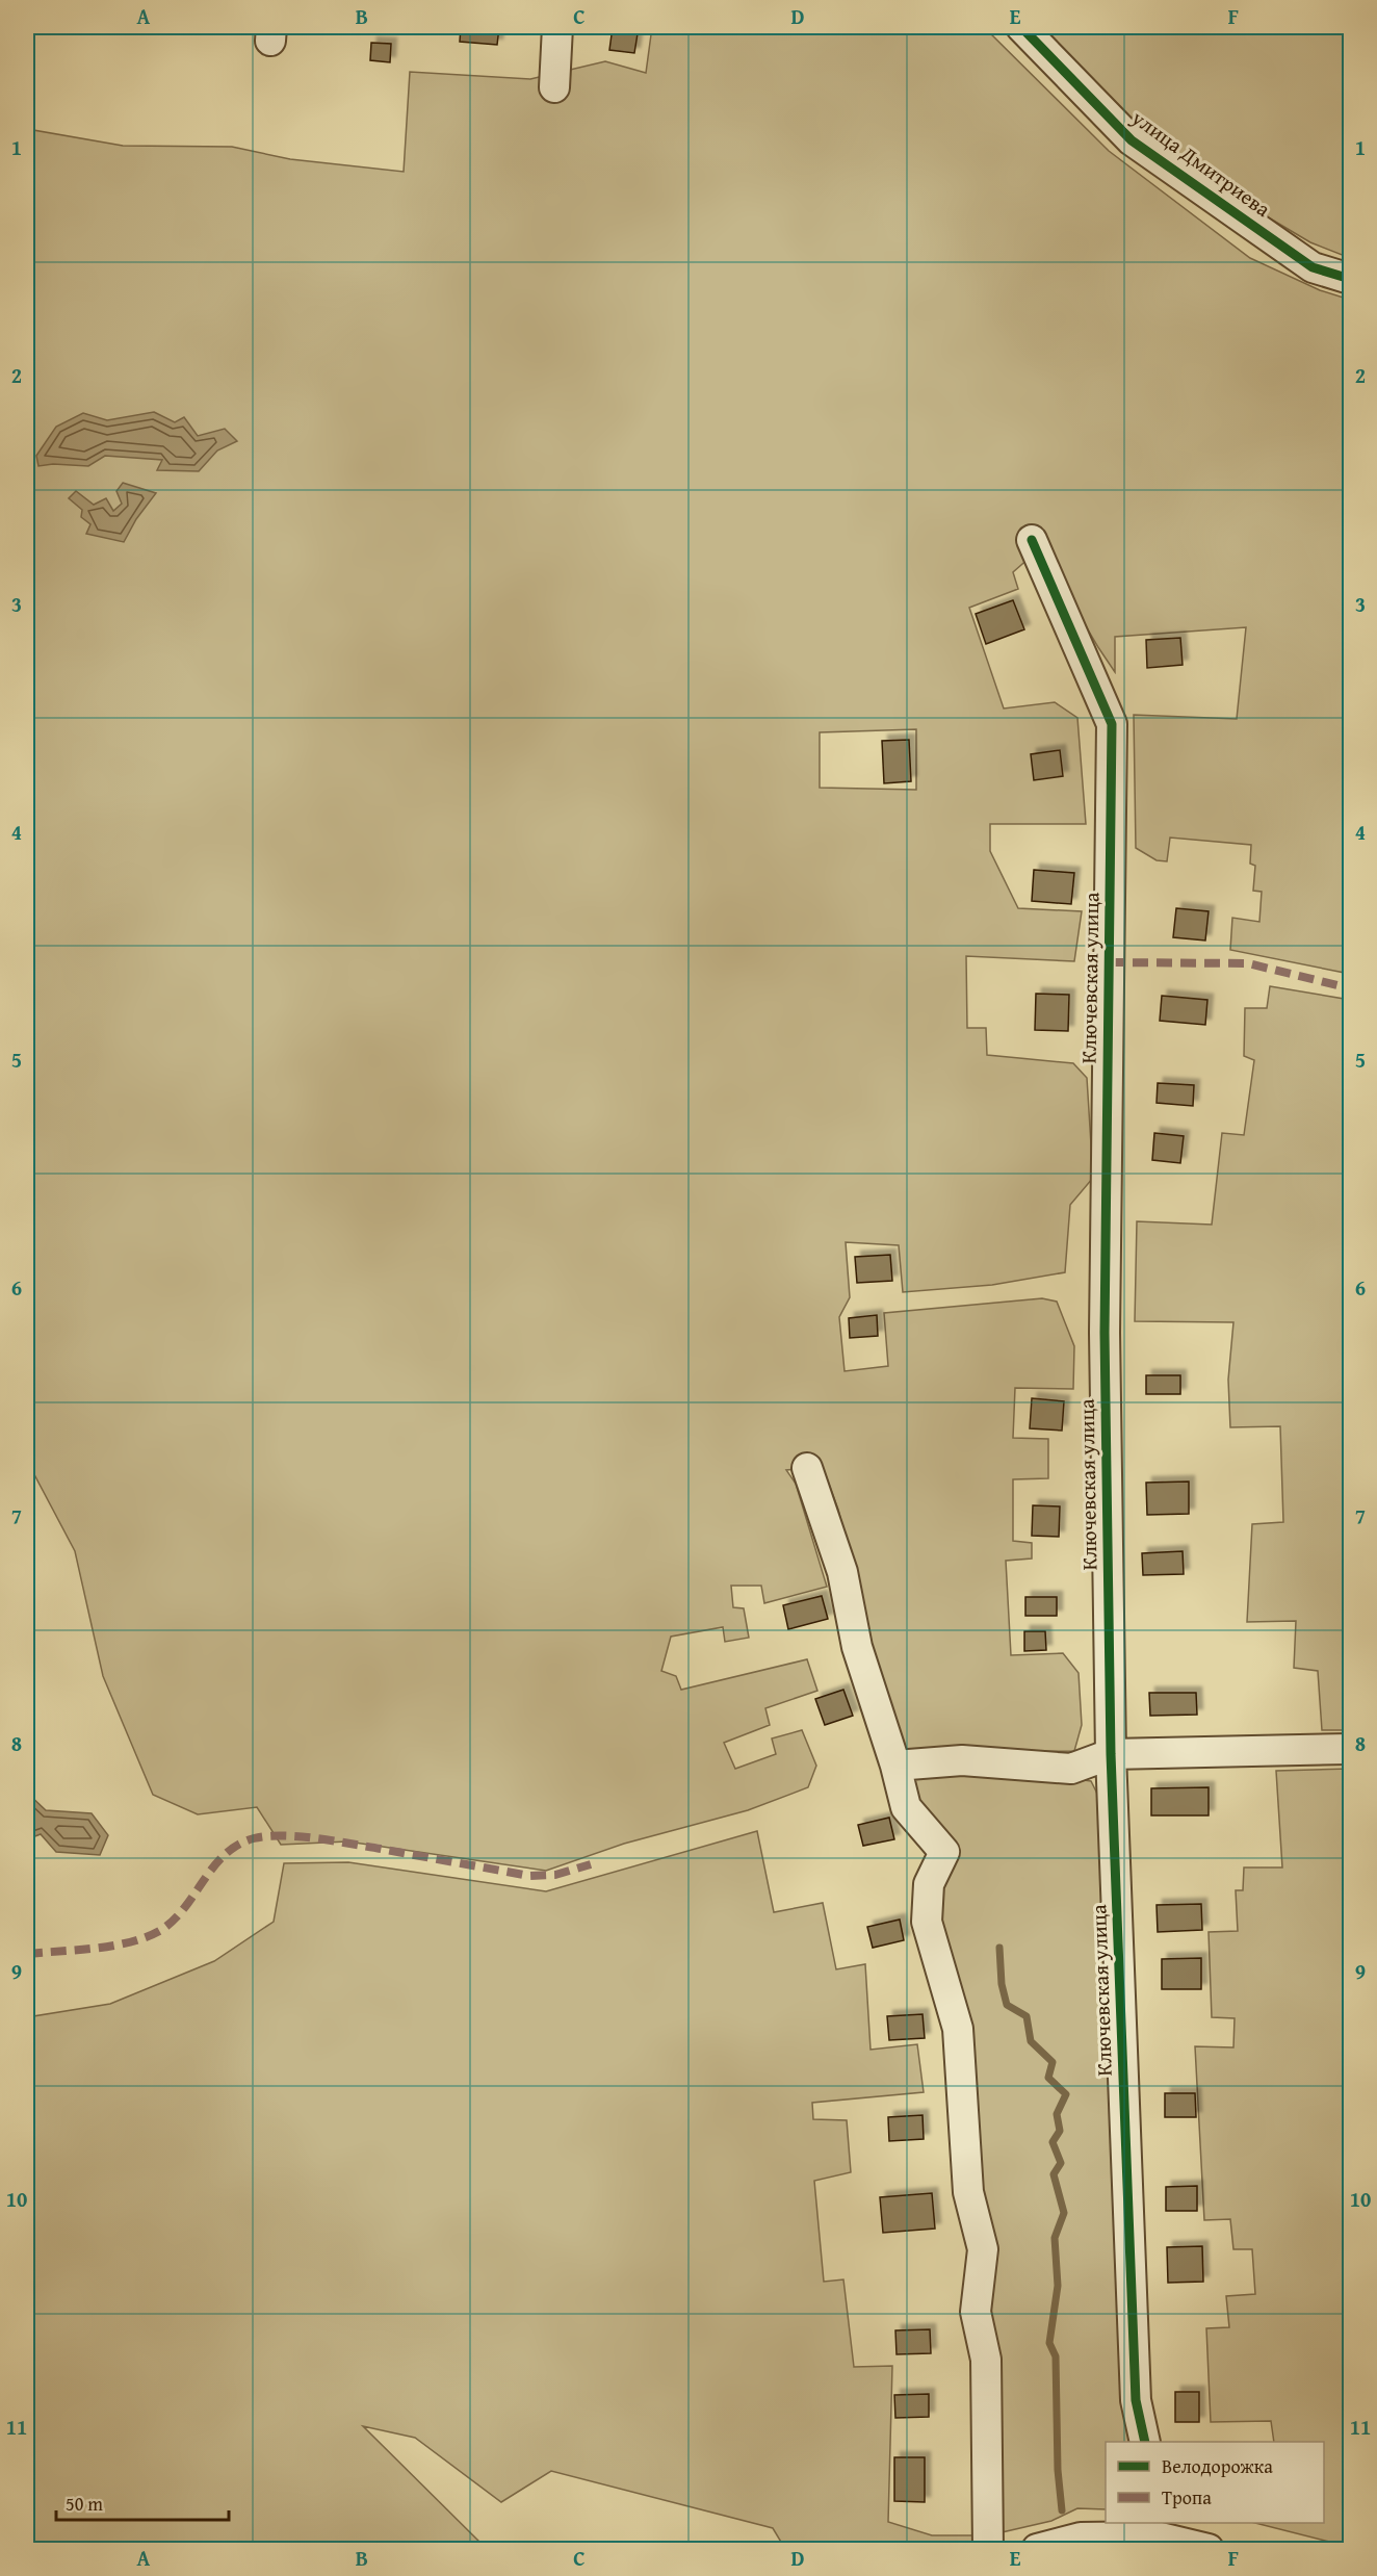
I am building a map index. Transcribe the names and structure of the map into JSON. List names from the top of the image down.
{
  "streets": {
    "street": ["улица Дмитриева", "Ключевская улица"]
  },
  "legend": ["Велодорожка", "Тропа"],
  "scale_bar": "50 m",
  "grid": {
    "columns": [
      "A",
      "B",
      "C",
      "D",
      "E",
      "F"
    ],
    "rows": [
      "1",
      "2",
      "3",
      "4",
      "5",
      "6",
      "7",
      "8",
      "9",
      "10",
      "11"
    ]
  }
}
